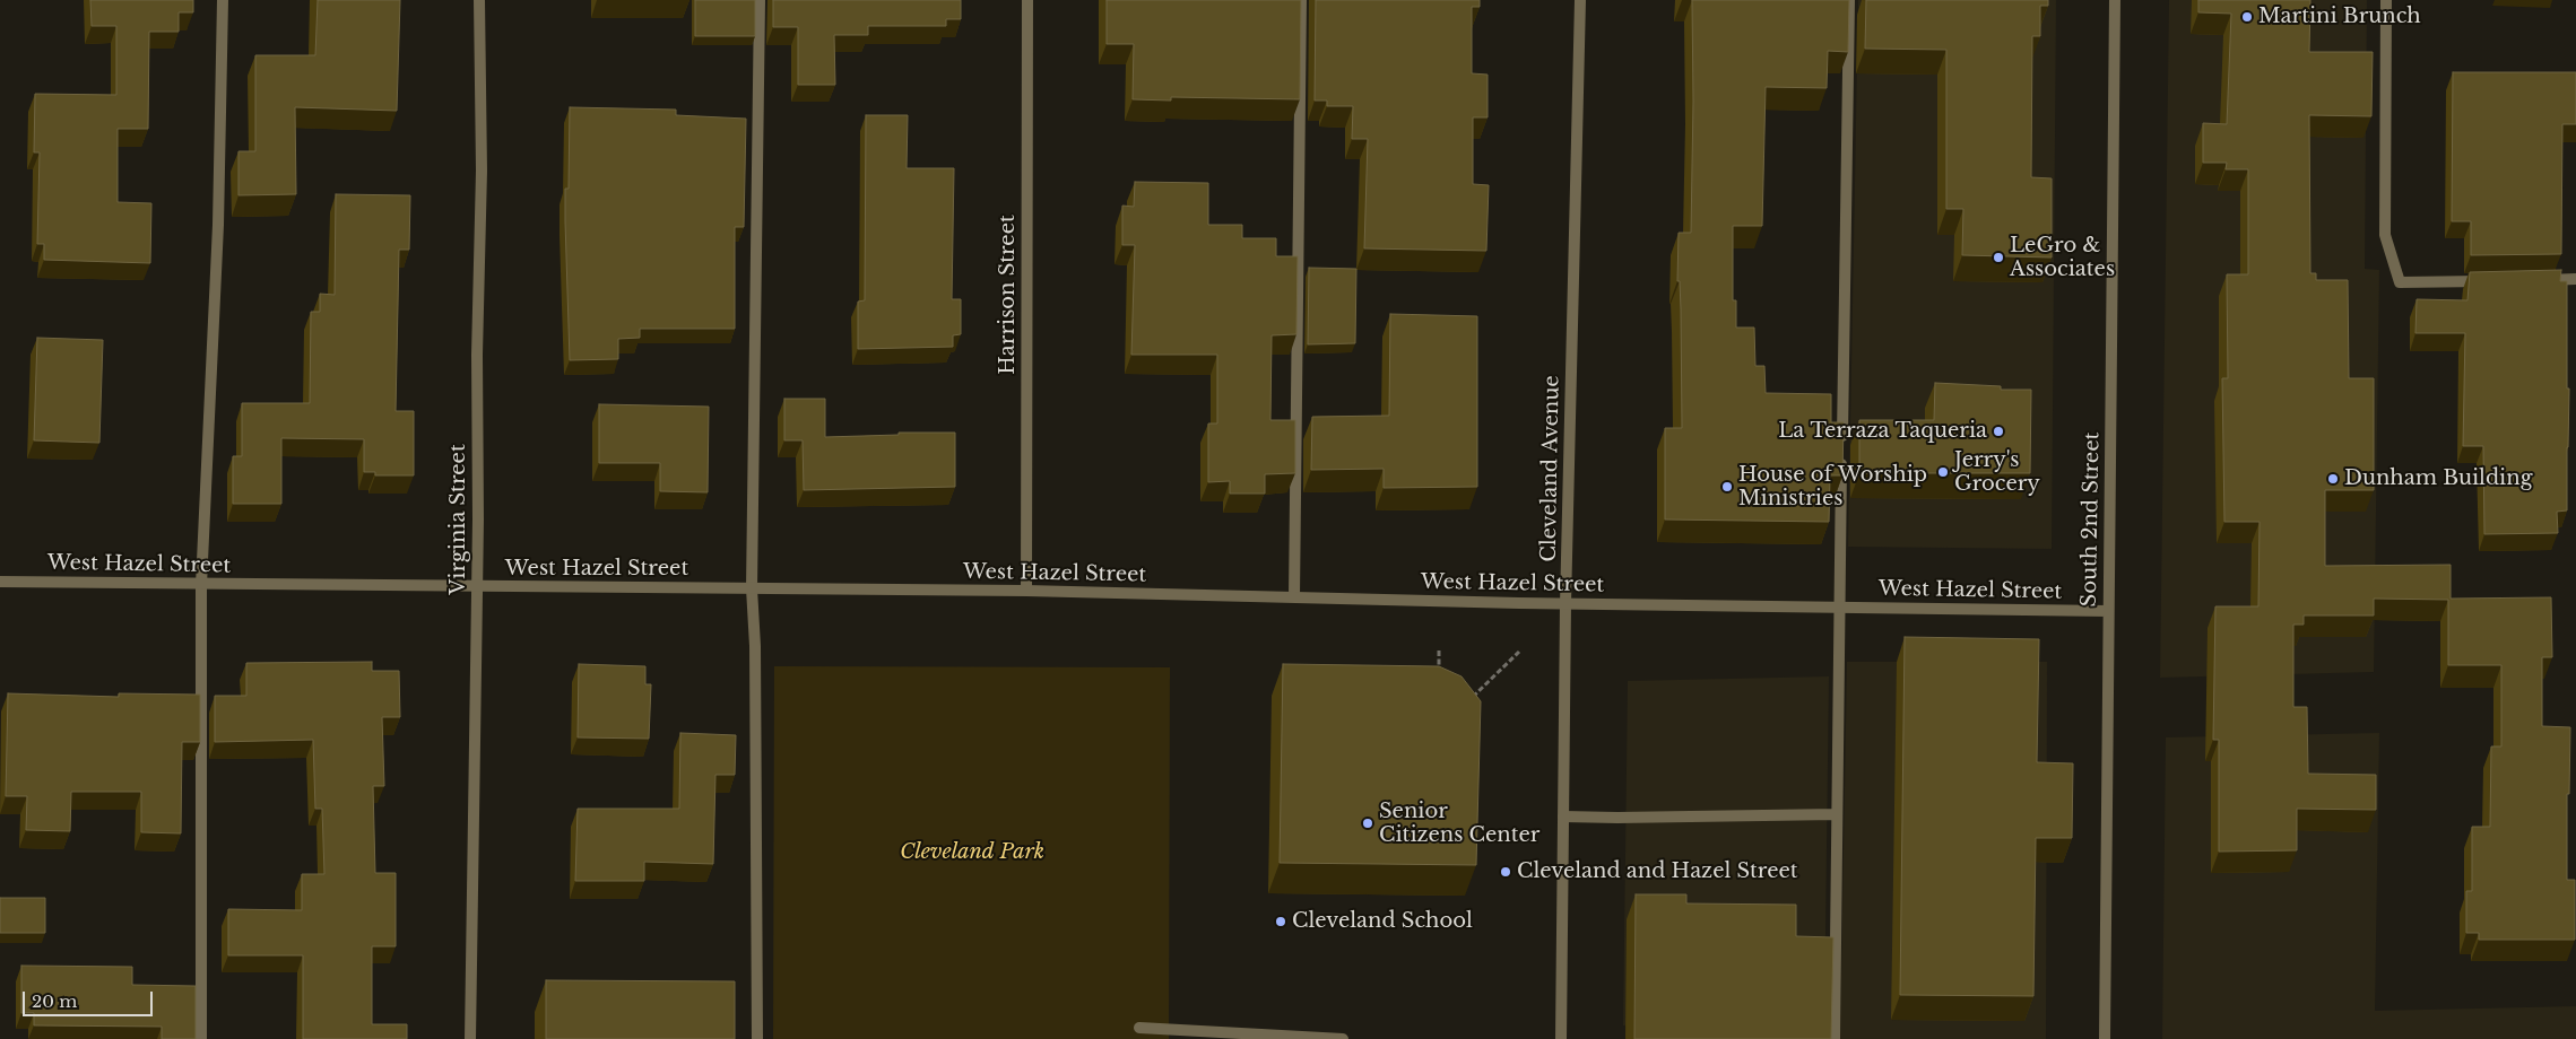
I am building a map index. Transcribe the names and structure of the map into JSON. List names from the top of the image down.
{
  "streets": {
    "street": [
      "Harrison Street",
      "Cleveland Avenue",
      "Virginia Street",
      "South 2nd Street",
      "West Hazel Street"
    ]
  },
  "crossings": [
    ["Harrison Street", "West Hazel Street"],
    ["Cleveland Avenue", "West Hazel Street"],
    ["Virginia Street", "West Hazel Street"],
    ["South 2nd Street", "West Hazel Street"]
  ],
  "parks": ["Cleveland Park"],
  "places": [
    "Martini Brunch",
    "LeGro & Associates",
    "La Terraza Taqueria",
    "Jerry's Grocery",
    "Dunham Building",
    "House of Worship Ministries",
    "Senior Citizens Center",
    "Cleveland and Hazel Street",
    "Cleveland School"
  ],
  "scale_bar": "20 m"
}
